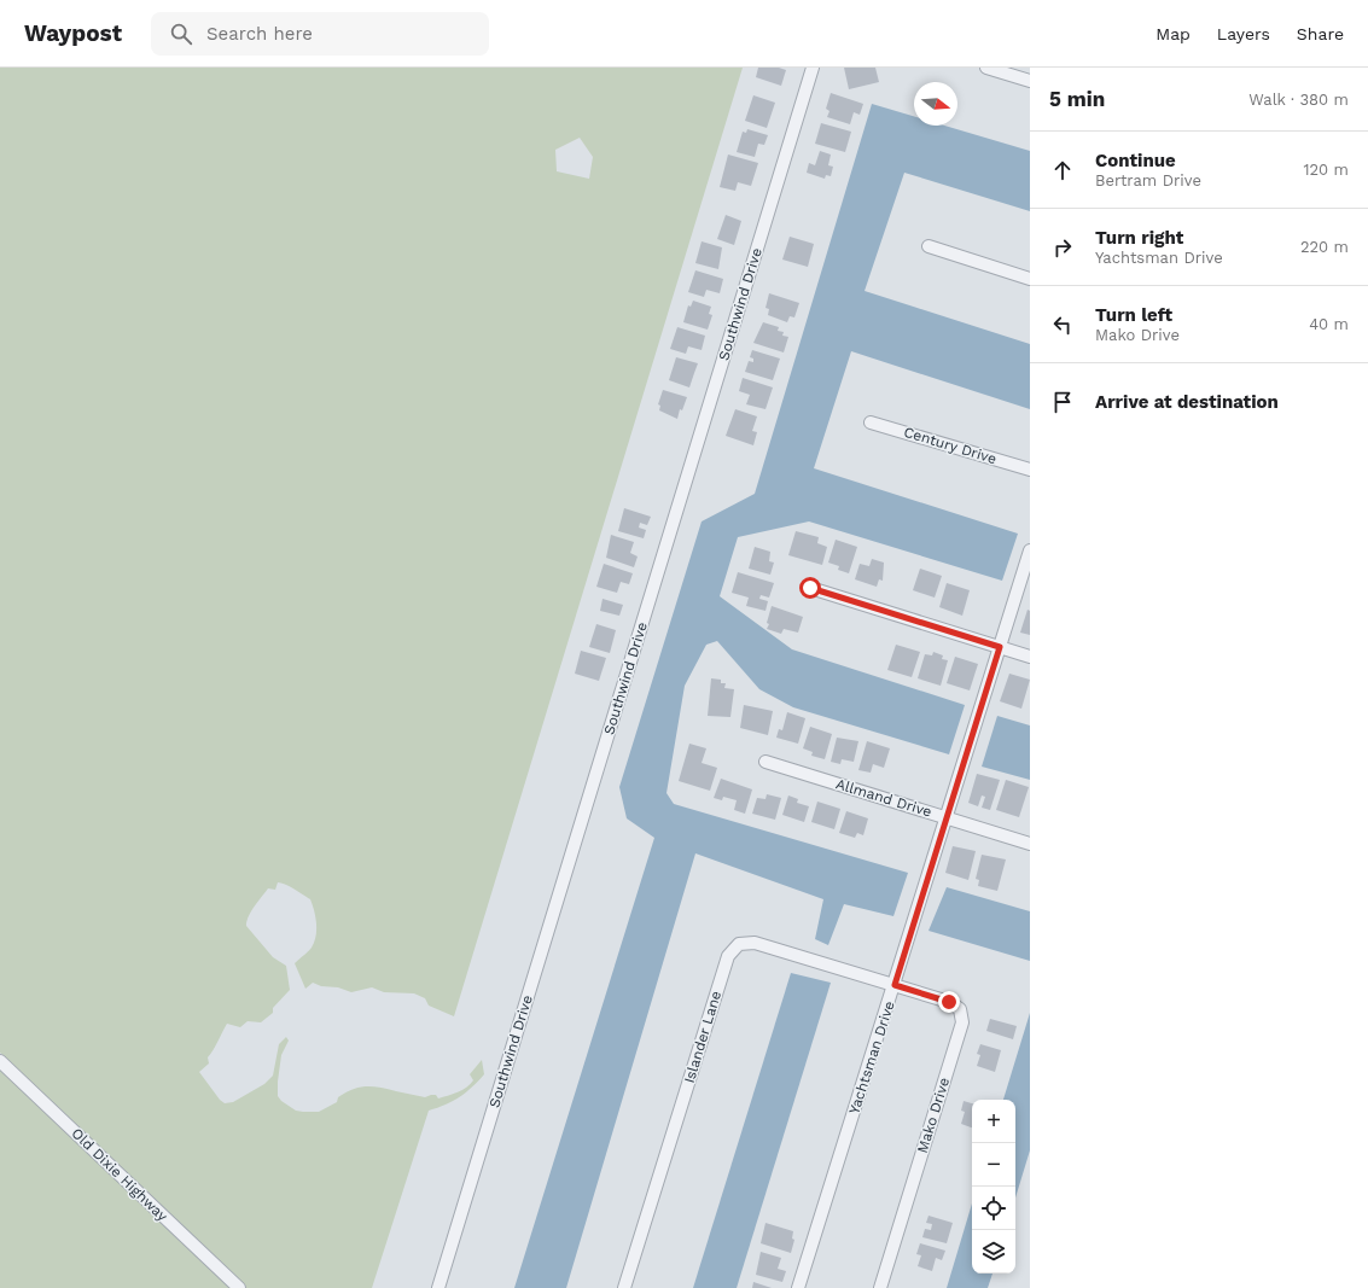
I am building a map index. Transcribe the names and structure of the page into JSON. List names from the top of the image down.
{
  "streets": {
    "street": [
      "Southwind Drive",
      "Century Drive",
      "Allmand Drive",
      "Islander Lane",
      "Yachtsman Drive",
      "Mako Drive",
      "Old Dixie Highway"
    ]
  },
  "crossings": [
    ["Allmand Drive", "Yachtsman Drive"],
    ["Islander Lane", "Yachtsman Drive"],
    ["Islander Lane", "Mako Drive"],
    ["Yachtsman Drive", "Mako Drive"]
  ],
  "north": "right",
  "page": {
    "header": "Waypost",
    "search": "Search here",
    "nav": ["Map", "Layers", "Share"],
    "heading": ["5 min", "Walk · 380 m"],
    "list": [
      ["Continue", "Bertram Drive", "120 m"],
      ["Turn right", "Yachtsman Drive", "220 m"],
      ["Turn left", "Mako Drive", "40 m"],
      "Arrive at destination"
    ],
    "map_buttons": ["+", "−"]
  }
}
